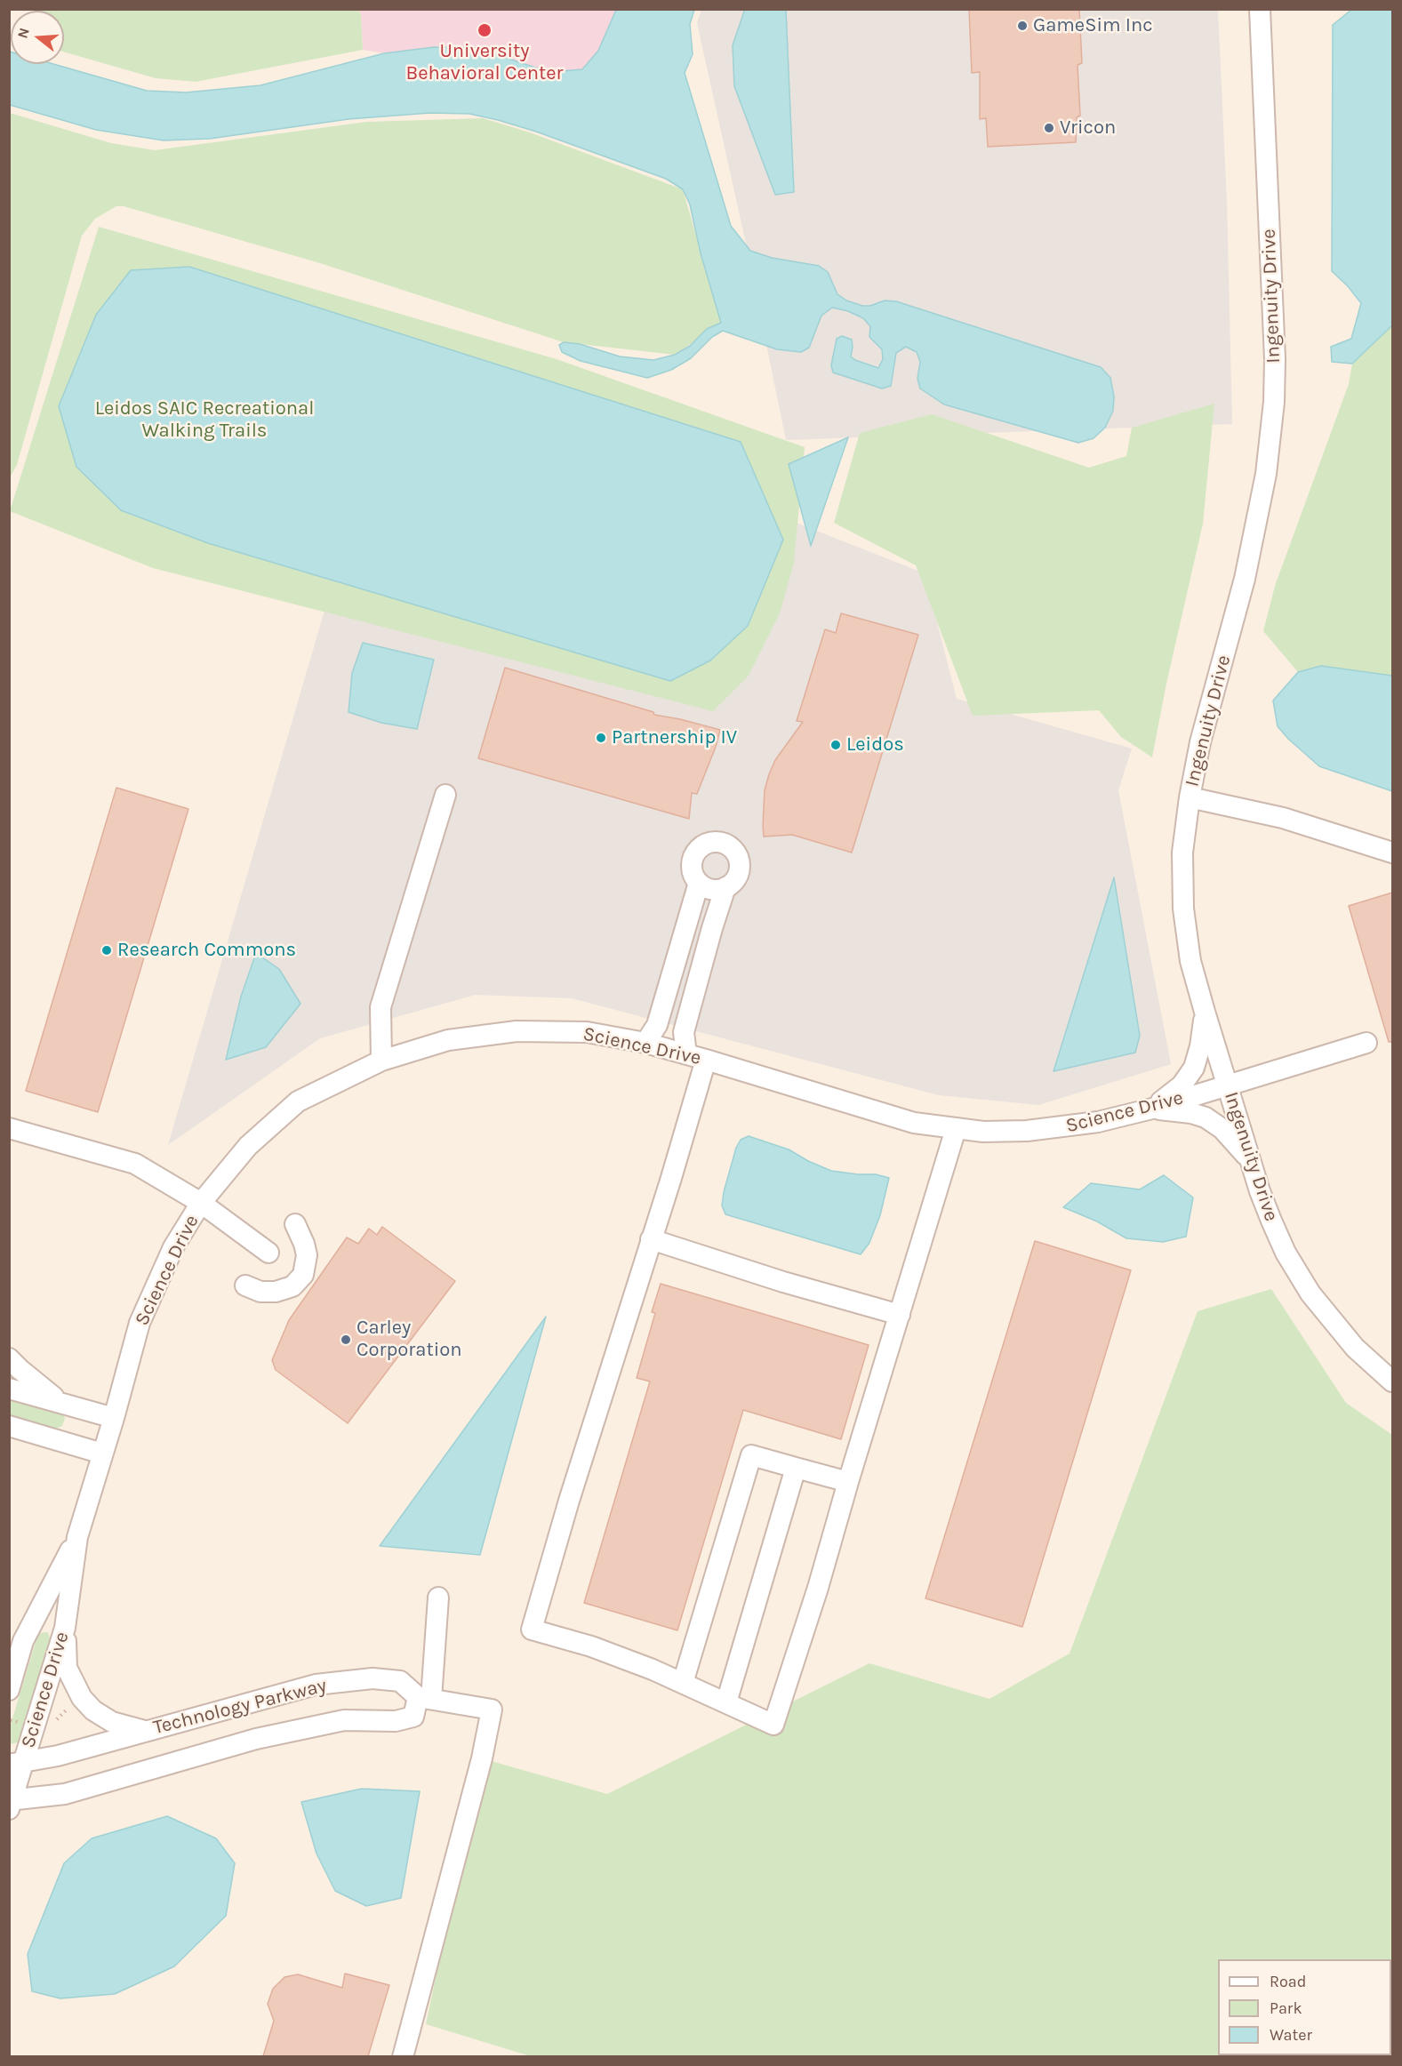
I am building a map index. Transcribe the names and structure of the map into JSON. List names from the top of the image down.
{
  "streets": {
    "street": ["Ingenuity Drive", "Science Drive", "Technology Parkway"]
  },
  "crossings": [
    ["Ingenuity Drive", "Science Drive"],
    ["Science Drive", "Technology Parkway"]
  ],
  "parks": ["Leidos SAIC Recreational Walking Trails"],
  "places": [
    "GameSim Inc",
    "University Behavioral Center",
    "Vricon",
    "Partnership IV",
    "Leidos",
    "Research Commons",
    "Carley Corporation"
  ],
  "legend": ["Road", "Park", "Water"],
  "north": "left"
}
